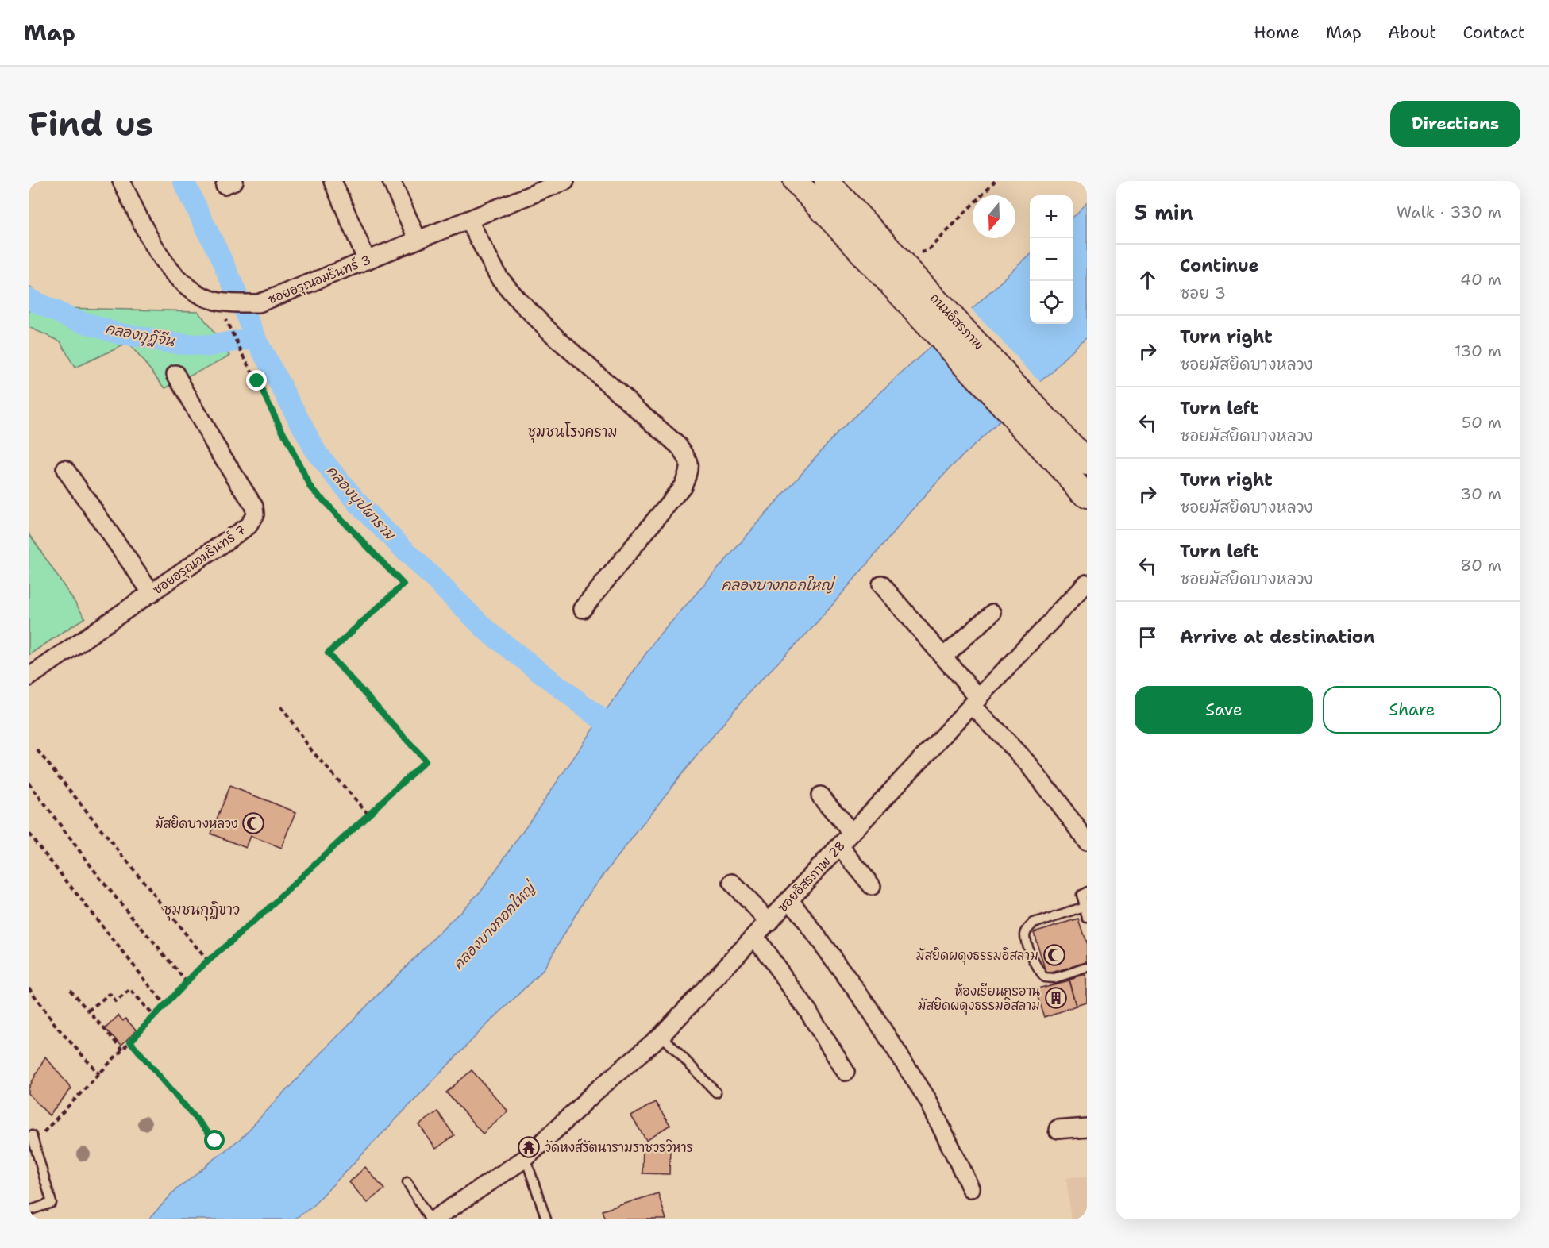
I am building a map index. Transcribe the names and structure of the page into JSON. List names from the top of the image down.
{
  "streets": {
    "main road": ["ถนนอิสรภาพ"],
    "street": ["ซอยอรุณอมรินทร์ 3", "ซอยอรุณอมรินทร์ 7", "ซอยอิสรภาพ 28"]
  },
  "districts": ["ชุมชนโรงคราม", "ชุมชนกุฎิขาว"],
  "water": ["คลองกุฎีจีน", "คลองบุปผาราม", "คลองบางกอกใหญ่"],
  "places": {
    "mosque": ["มัสยิดบางหลวง", "มัสยิดผดุงธรรมอิสลาม"],
    "building": ["ห้องเรียนกุรอาน มัสยิดผดุงธรรมอิสลาม"],
    "temple": ["วัดหงส์รัตนารามราชวรวิหาร"]
  },
  "north": "bottom",
  "page": {
    "header": "Map",
    "nav": [
      "Home",
      "Map",
      "About",
      "Contact"
    ],
    "buttons": [
      "Directions",
      ["Save", "Share"]
    ],
    "title": "Find us",
    "heading": ["5 min", "Walk · 330 m"],
    "map_buttons": ["+", "−"],
    "list": [
      ["Continue", "ซอย 3", "40 m"],
      ["Turn right", "ซอยมัสยิดบางหลวง", "130 m"],
      ["Turn left", "ซอยมัสยิดบางหลวง", "50 m"],
      ["Turn right", "ซอยมัสยิดบางหลวง", "30 m"],
      ["Turn left", "ซอยมัสยิดบางหลวง", "80 m"],
      "Arrive at destination"
    ]
  }
}
